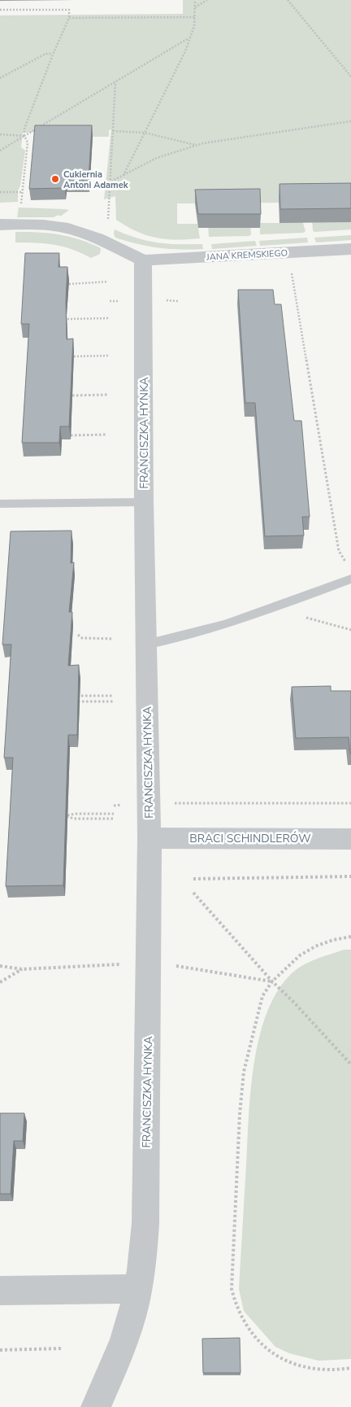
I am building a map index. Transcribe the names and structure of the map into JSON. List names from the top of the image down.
{
  "streets": {
    "street": ["JANA KREMSKIEGO", "FRANCISZKA HYNKA", "BRACI SCHINDLERÓW"]
  },
  "crossings": [
    ["JANA KREMSKIEGO", "FRANCISZKA HYNKA"],
    ["FRANCISZKA HYNKA", "BRACI SCHINDLERÓW"]
  ],
  "places": ["Cukiernia Antoni Adamek"]
}
